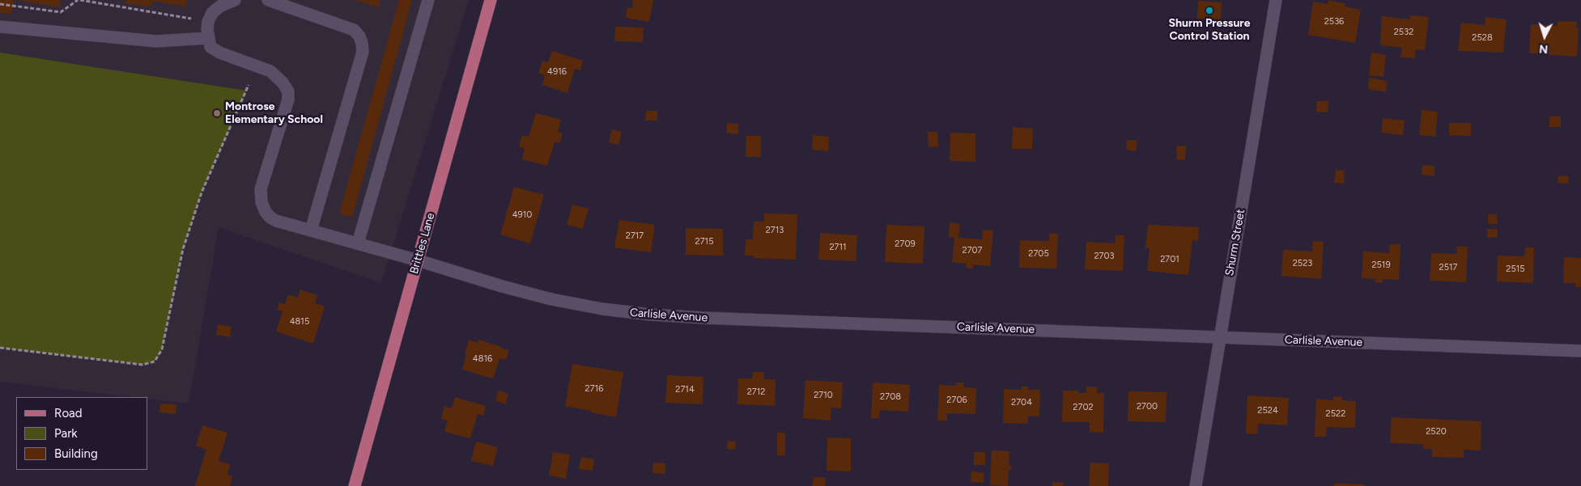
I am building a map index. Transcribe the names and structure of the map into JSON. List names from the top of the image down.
{
  "streets": {
    "main road": ["Brittles Lane"],
    "street": ["Shurm Street", "Carlisle Avenue"]
  },
  "crossings": [
    ["Shurm Street", "Carlisle Avenue"],
    ["Brittles Lane", "Carlisle Avenue"]
  ],
  "places": ["Shurm Pressure Control Station", "Montrose Elementary School"],
  "house_numbers": [
    "2536",
    "2532",
    "2528",
    "4916",
    "4910",
    "2713",
    "2717",
    "2715",
    "2709",
    "2711",
    "2707",
    "2705",
    "2703",
    "2701",
    "2523",
    "2519",
    "2517",
    "2515",
    "4815",
    "4816",
    "2716",
    "2714",
    "2712",
    "2710",
    "2708",
    "2706",
    "2704",
    "2700",
    "2702",
    "2524",
    "2522",
    "2520"
  ],
  "legend": ["Road", "Park", "Building"],
  "north": "bottom"
}
